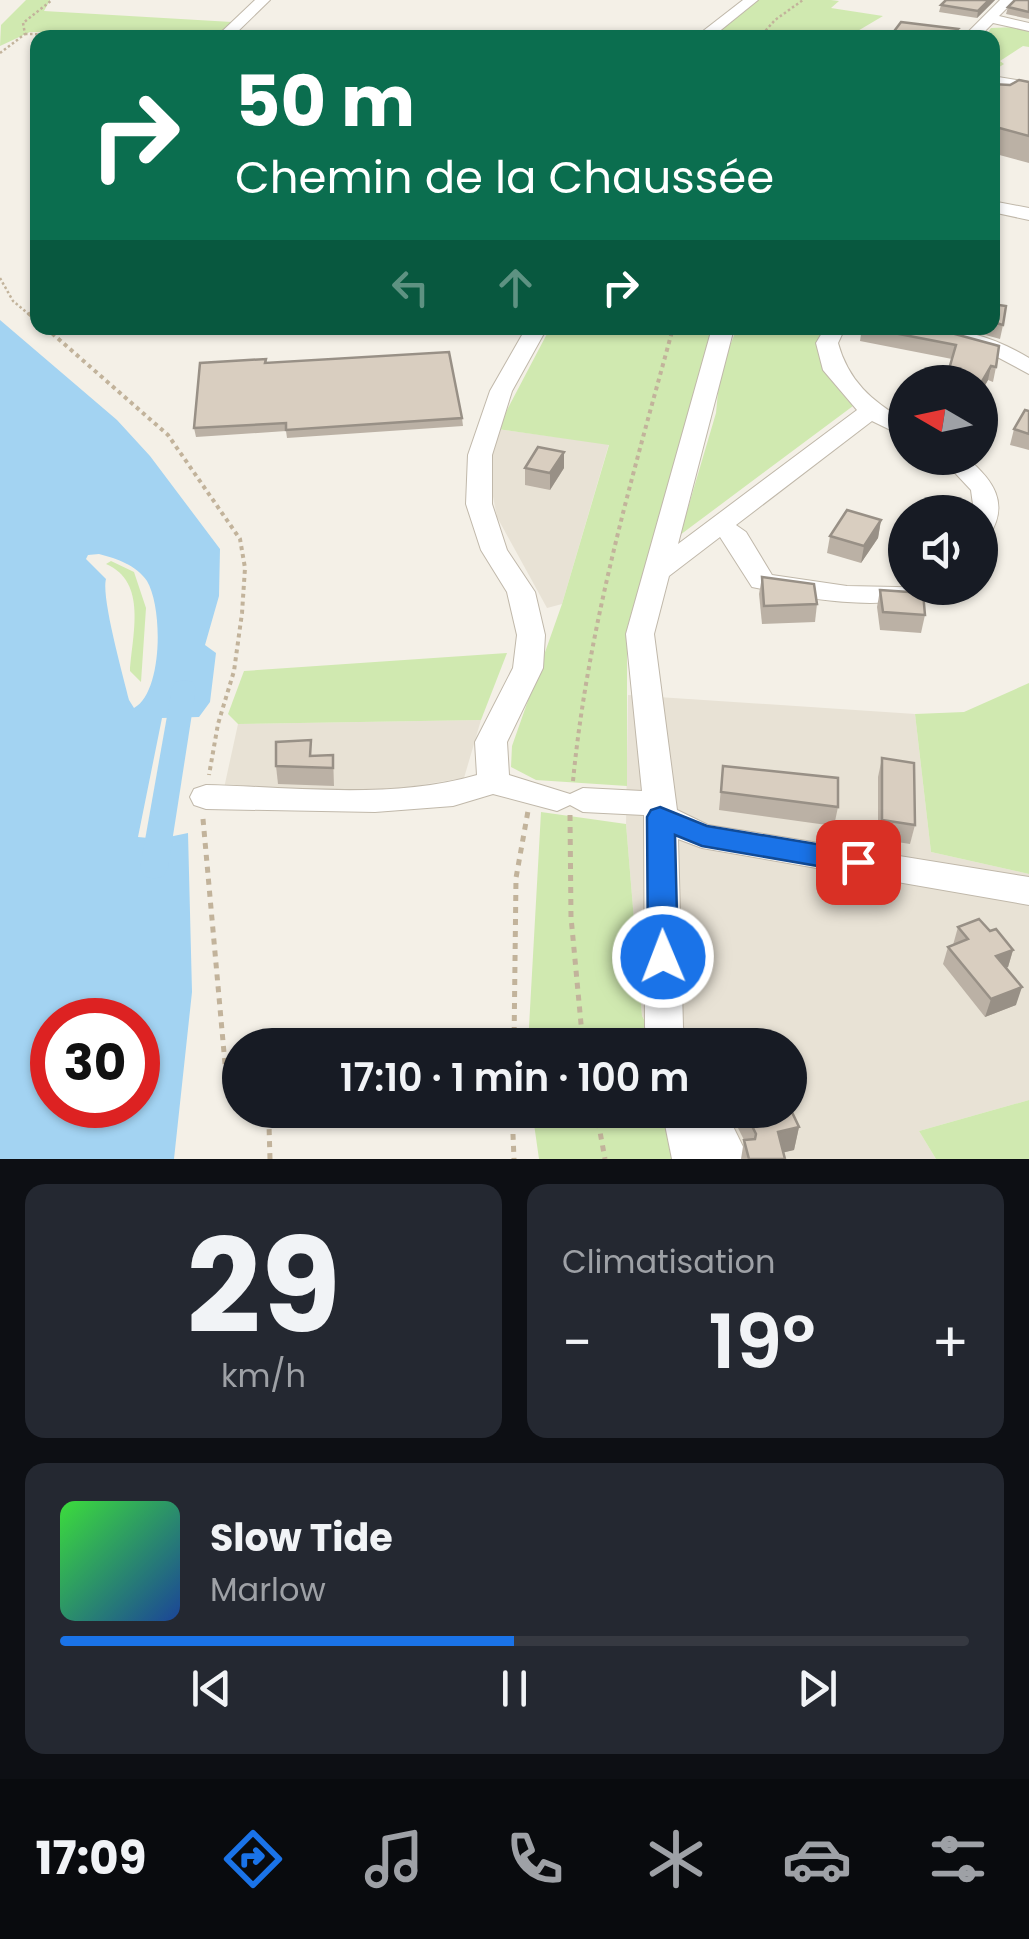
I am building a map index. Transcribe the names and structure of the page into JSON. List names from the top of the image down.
{
  "north": "left",
  "page": {
    "turn": ["50 m", "Chemin de la Chaussée"],
    "limit": "30",
    "trip": "17:10 · 1 min · 100 m",
    "tile": [
      ["29", "km/h"],
      "Climatisation"
    ],
    "heat": ["−", "19°", "+"],
    "song": ["Slow Tide", "Marlow"],
    "tabs": "17:09"
  }
}
